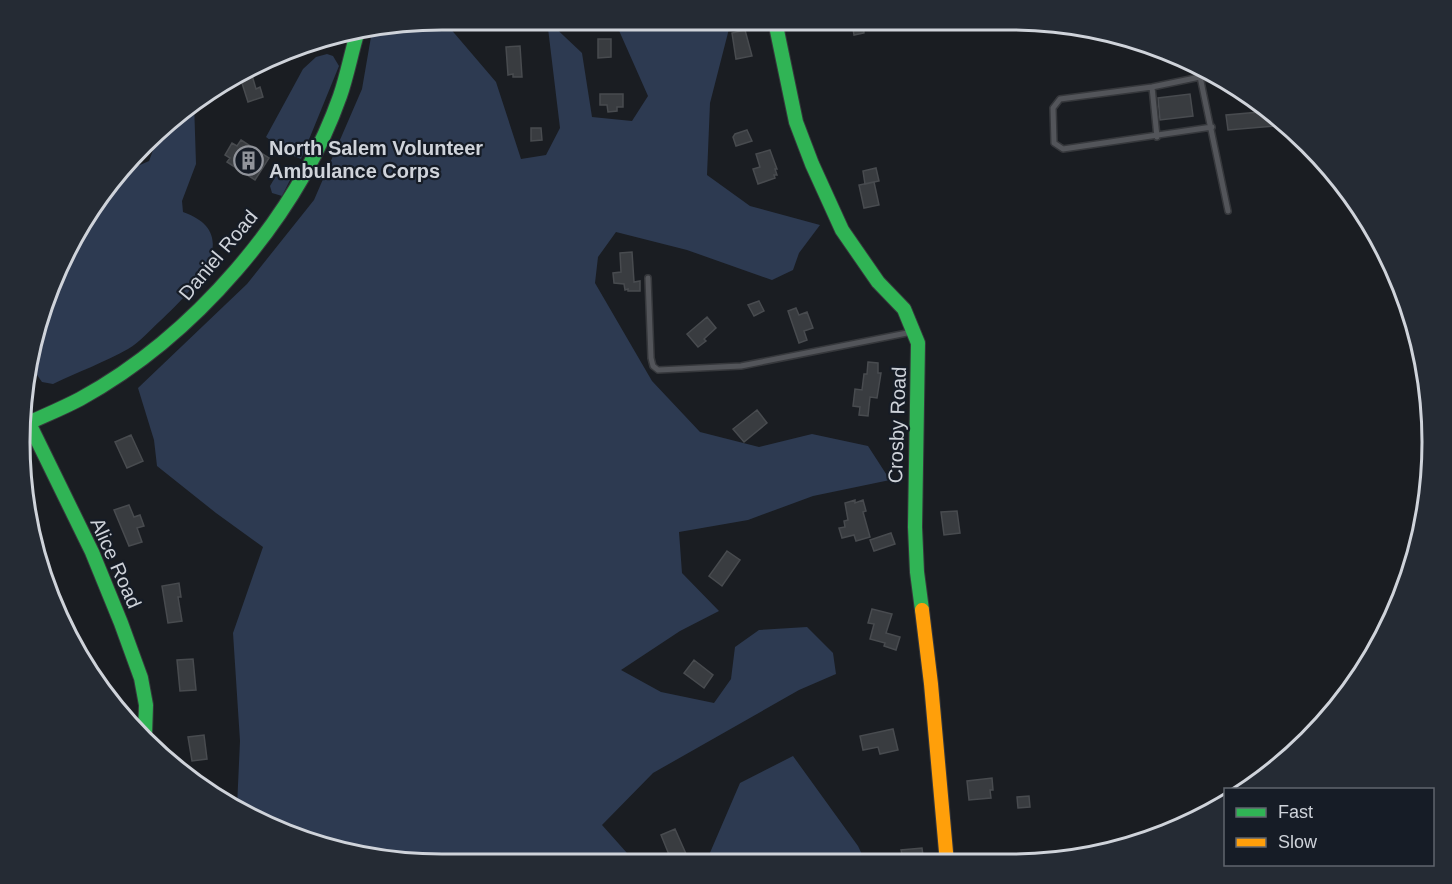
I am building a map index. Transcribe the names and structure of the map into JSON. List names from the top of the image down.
{
  "streets": {
    "street": ["Daniel Road", "Crosby Road", "Alice Road"]
  },
  "places": {
    "building": ["North Salem Volunteer Ambulance Corps"]
  },
  "legend": ["Fast", "Slow"]
}
